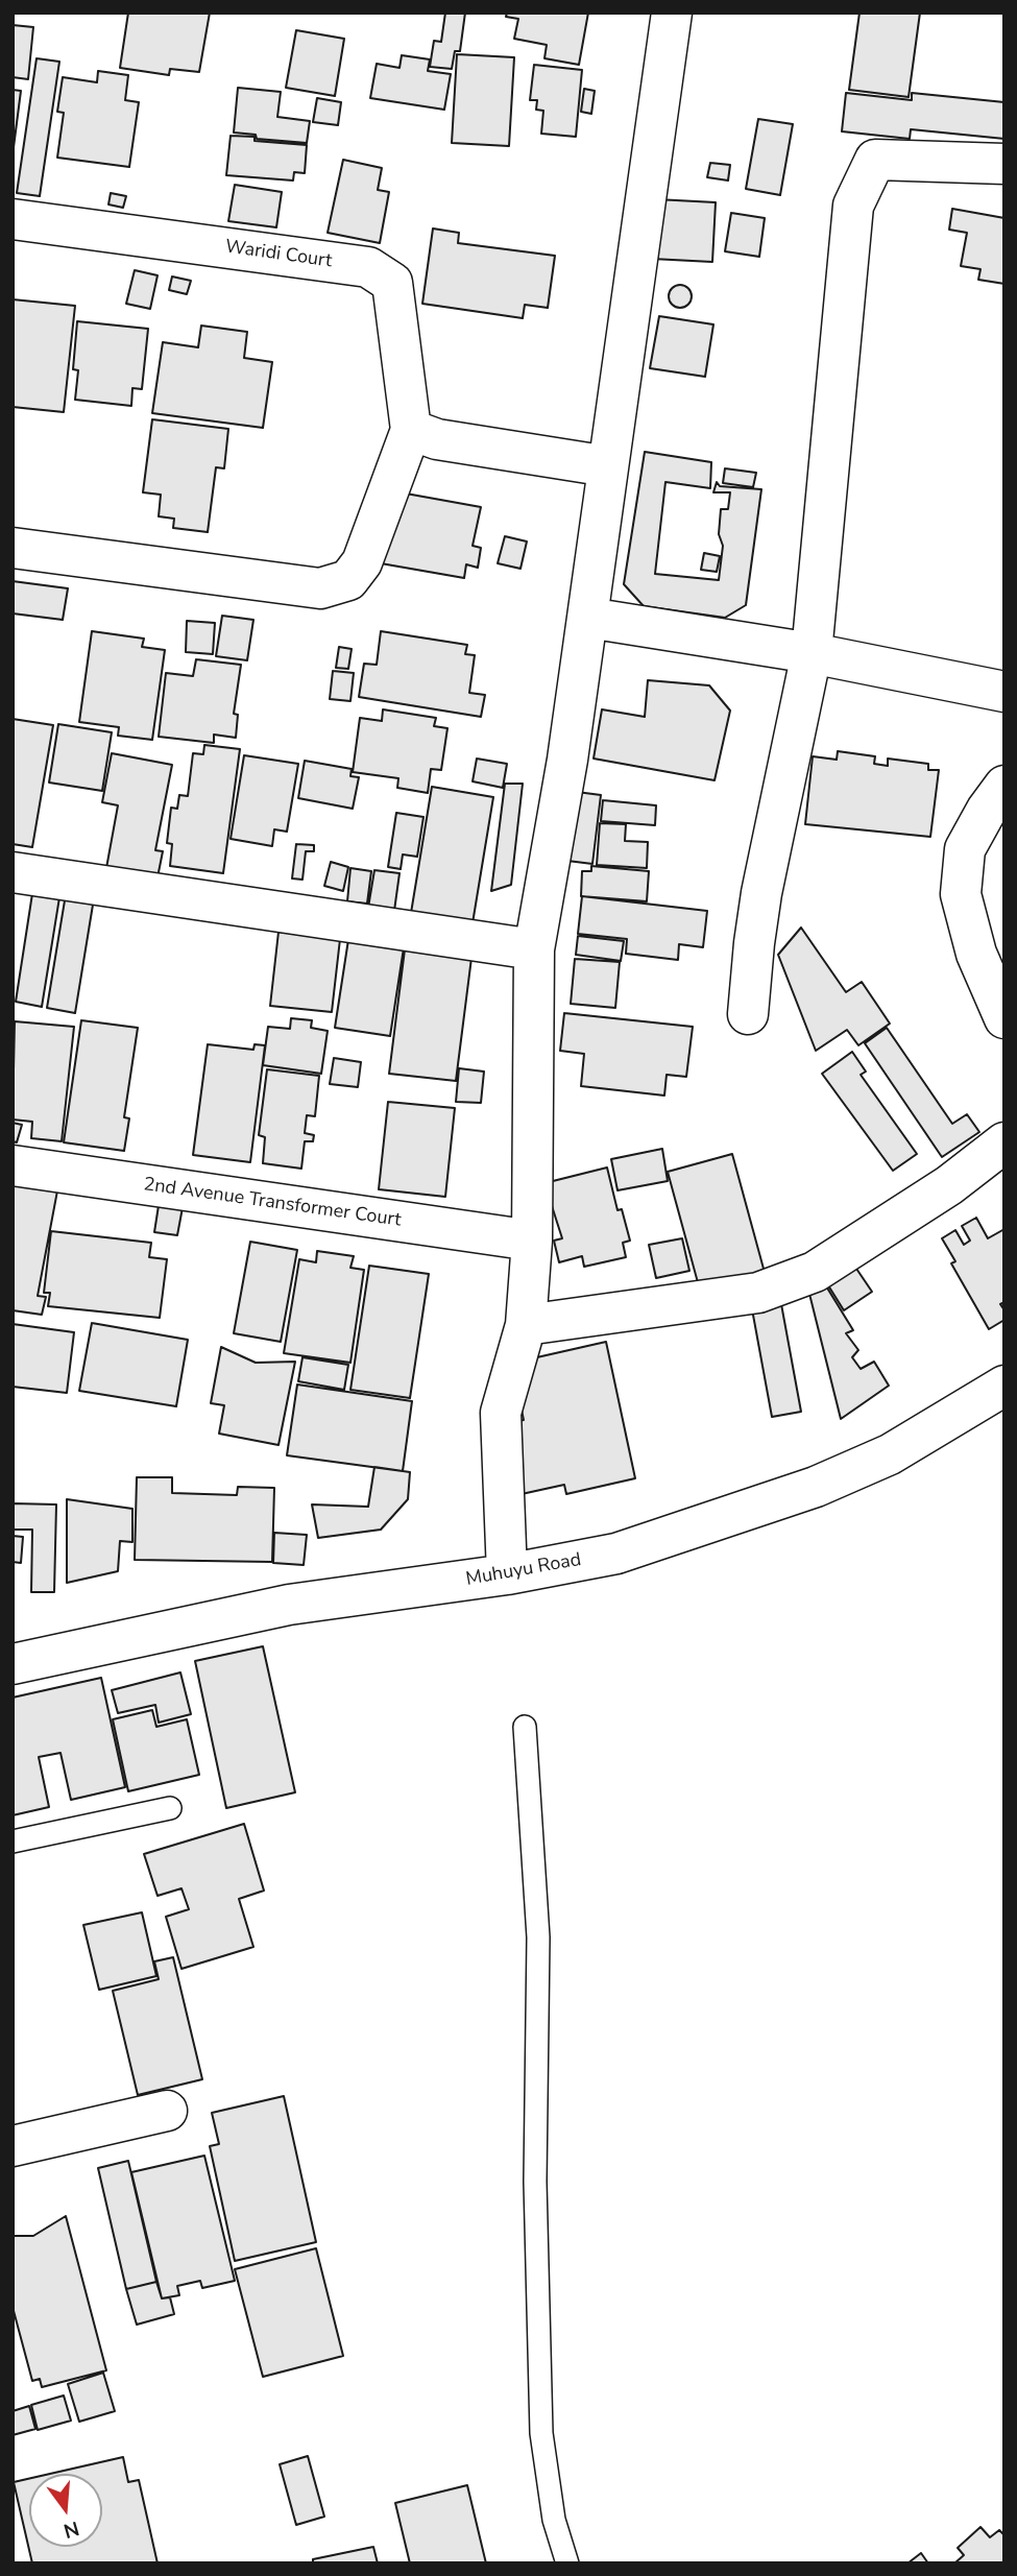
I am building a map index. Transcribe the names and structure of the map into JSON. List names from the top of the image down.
{
  "streets": {
    "street": ["Waridi Court", "2nd Avenue Transformer Court", "Muhuyu Road"]
  },
  "north": "bottom"
}
